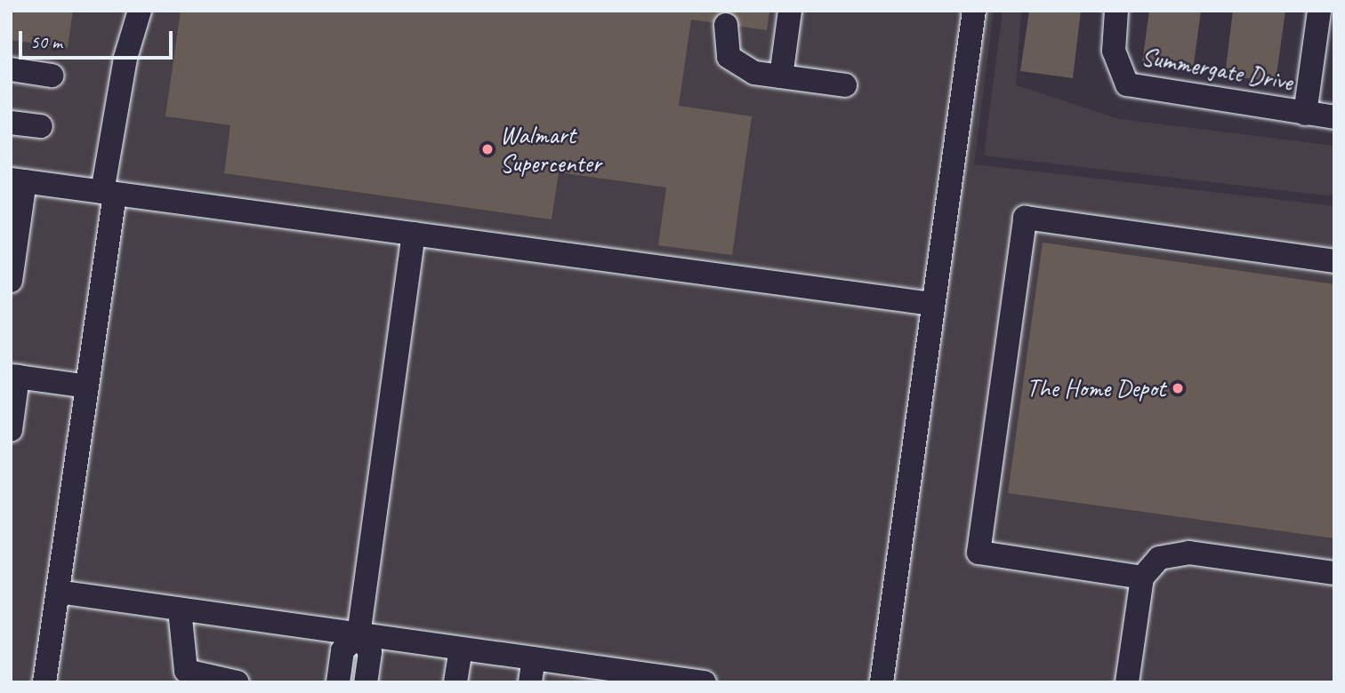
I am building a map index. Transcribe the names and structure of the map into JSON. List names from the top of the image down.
{
  "streets": {
    "street": ["Summergate Drive"]
  },
  "places": ["Walmart Supercenter", "The Home Depot"],
  "scale_bar": "50 m"
}
